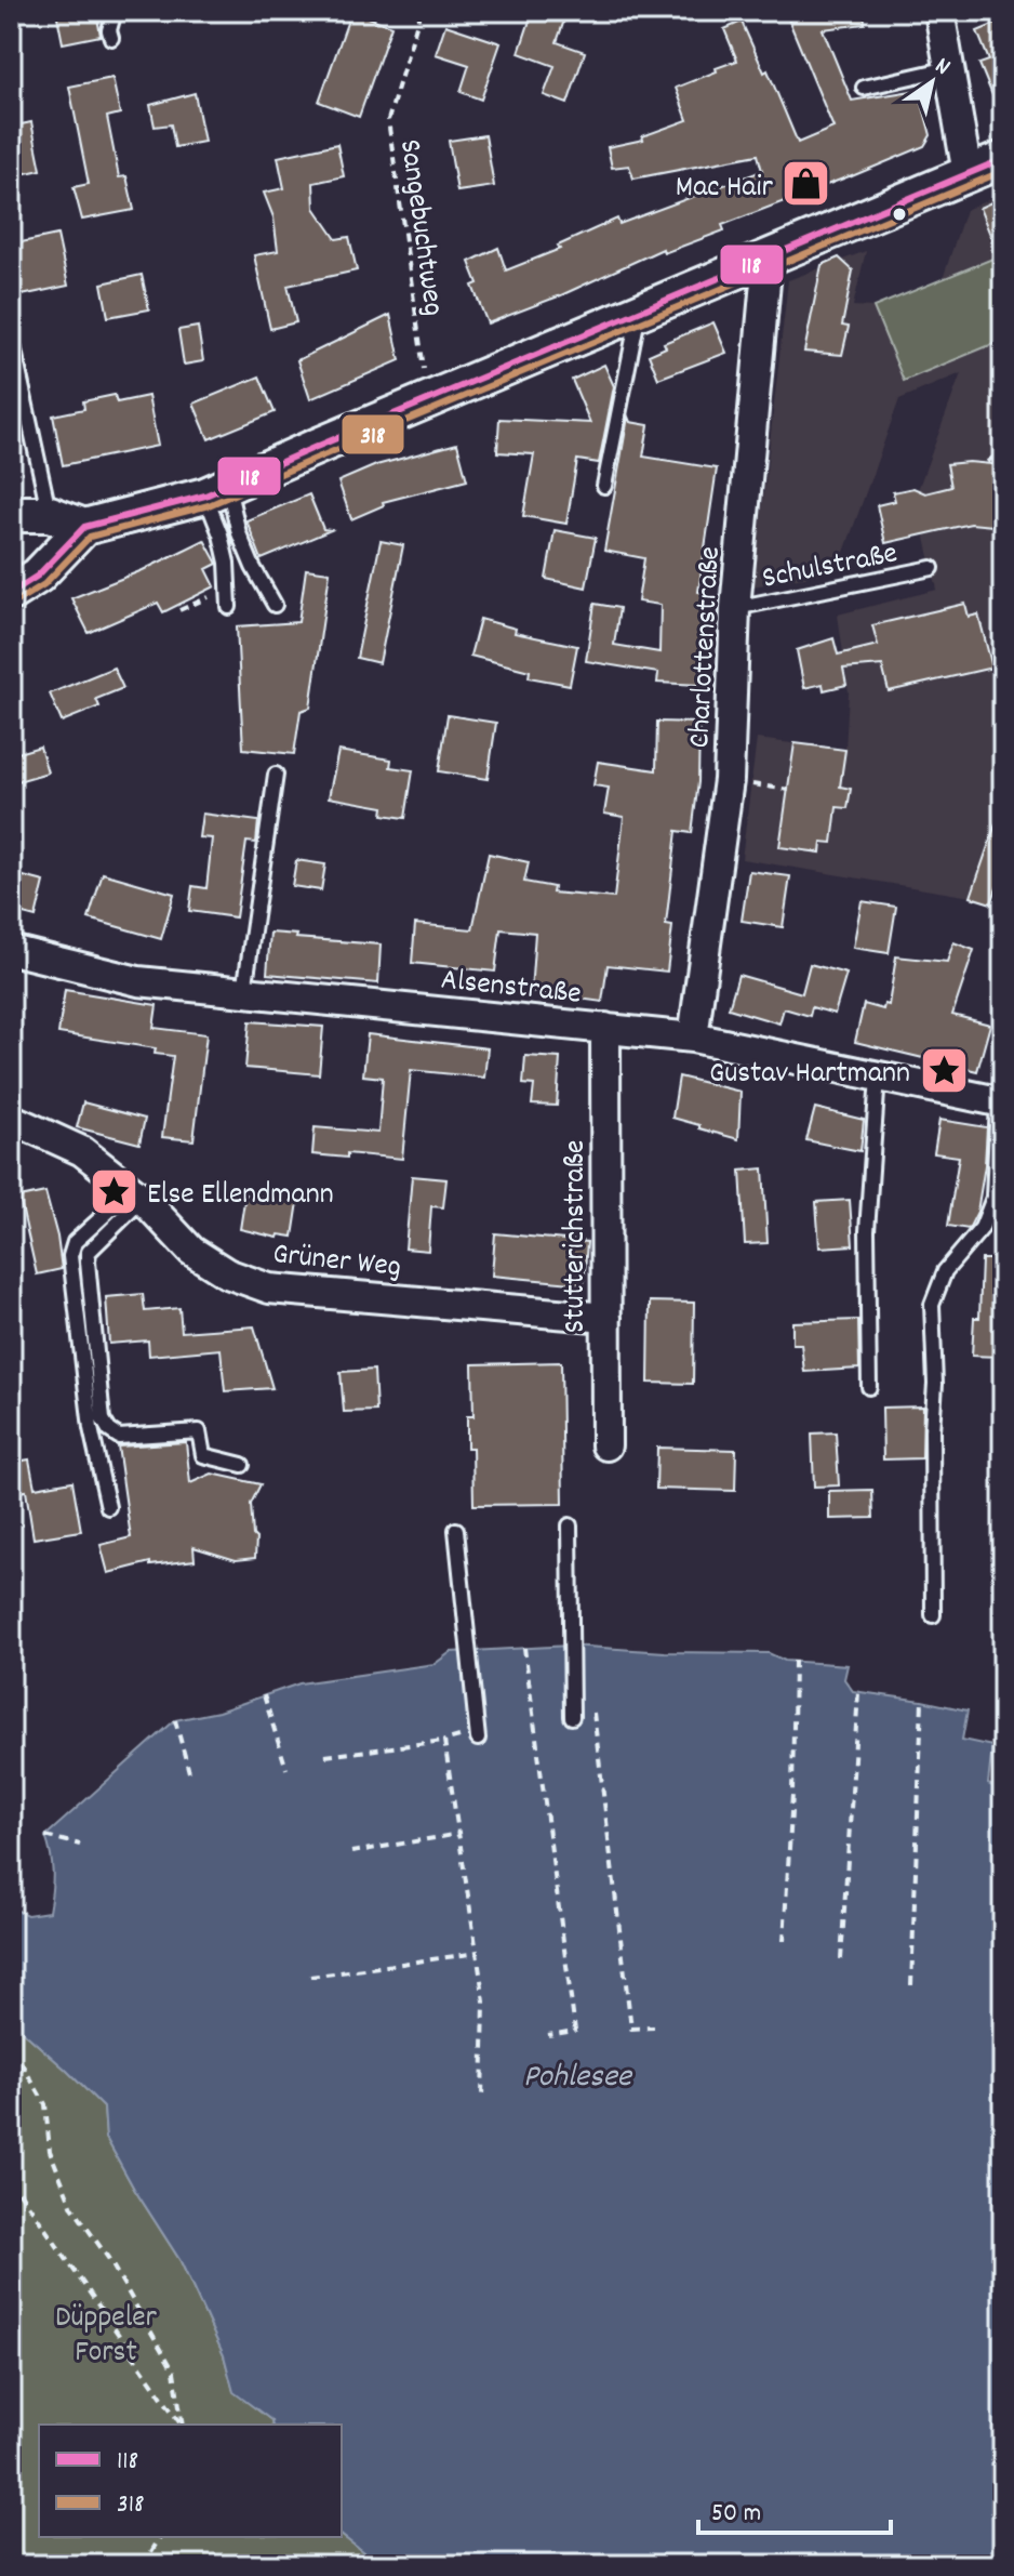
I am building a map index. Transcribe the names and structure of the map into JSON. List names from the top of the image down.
{
  "streets": {
    "street": [
      "Charlottenstraße",
      "Alsenstraße",
      "Stutterichstraße",
      "Grüner Weg"
    ],
    "lane": ["Schulstraße"],
    "path": ["Sangebuchtweg"]
  },
  "crossings": [
    ["Schulstraße", "Charlottenstraße"],
    ["Charlottenstraße", "Alsenstraße"],
    ["Alsenstraße", "Stutterichstraße"],
    ["Stutterichstraße", "Grüner Weg"]
  ],
  "water": ["Pohlesee"],
  "parks": ["Düppeler Forst"],
  "places": {
    "shop": ["Mac Hair"],
    "place": ["Gustav Hartmann", "Else Ellendmann"]
  },
  "lines": ["transit line 118", "transit line 318"],
  "legend": ["118", "318"],
  "scale_bar": "50 m",
  "north": "top right"
}
